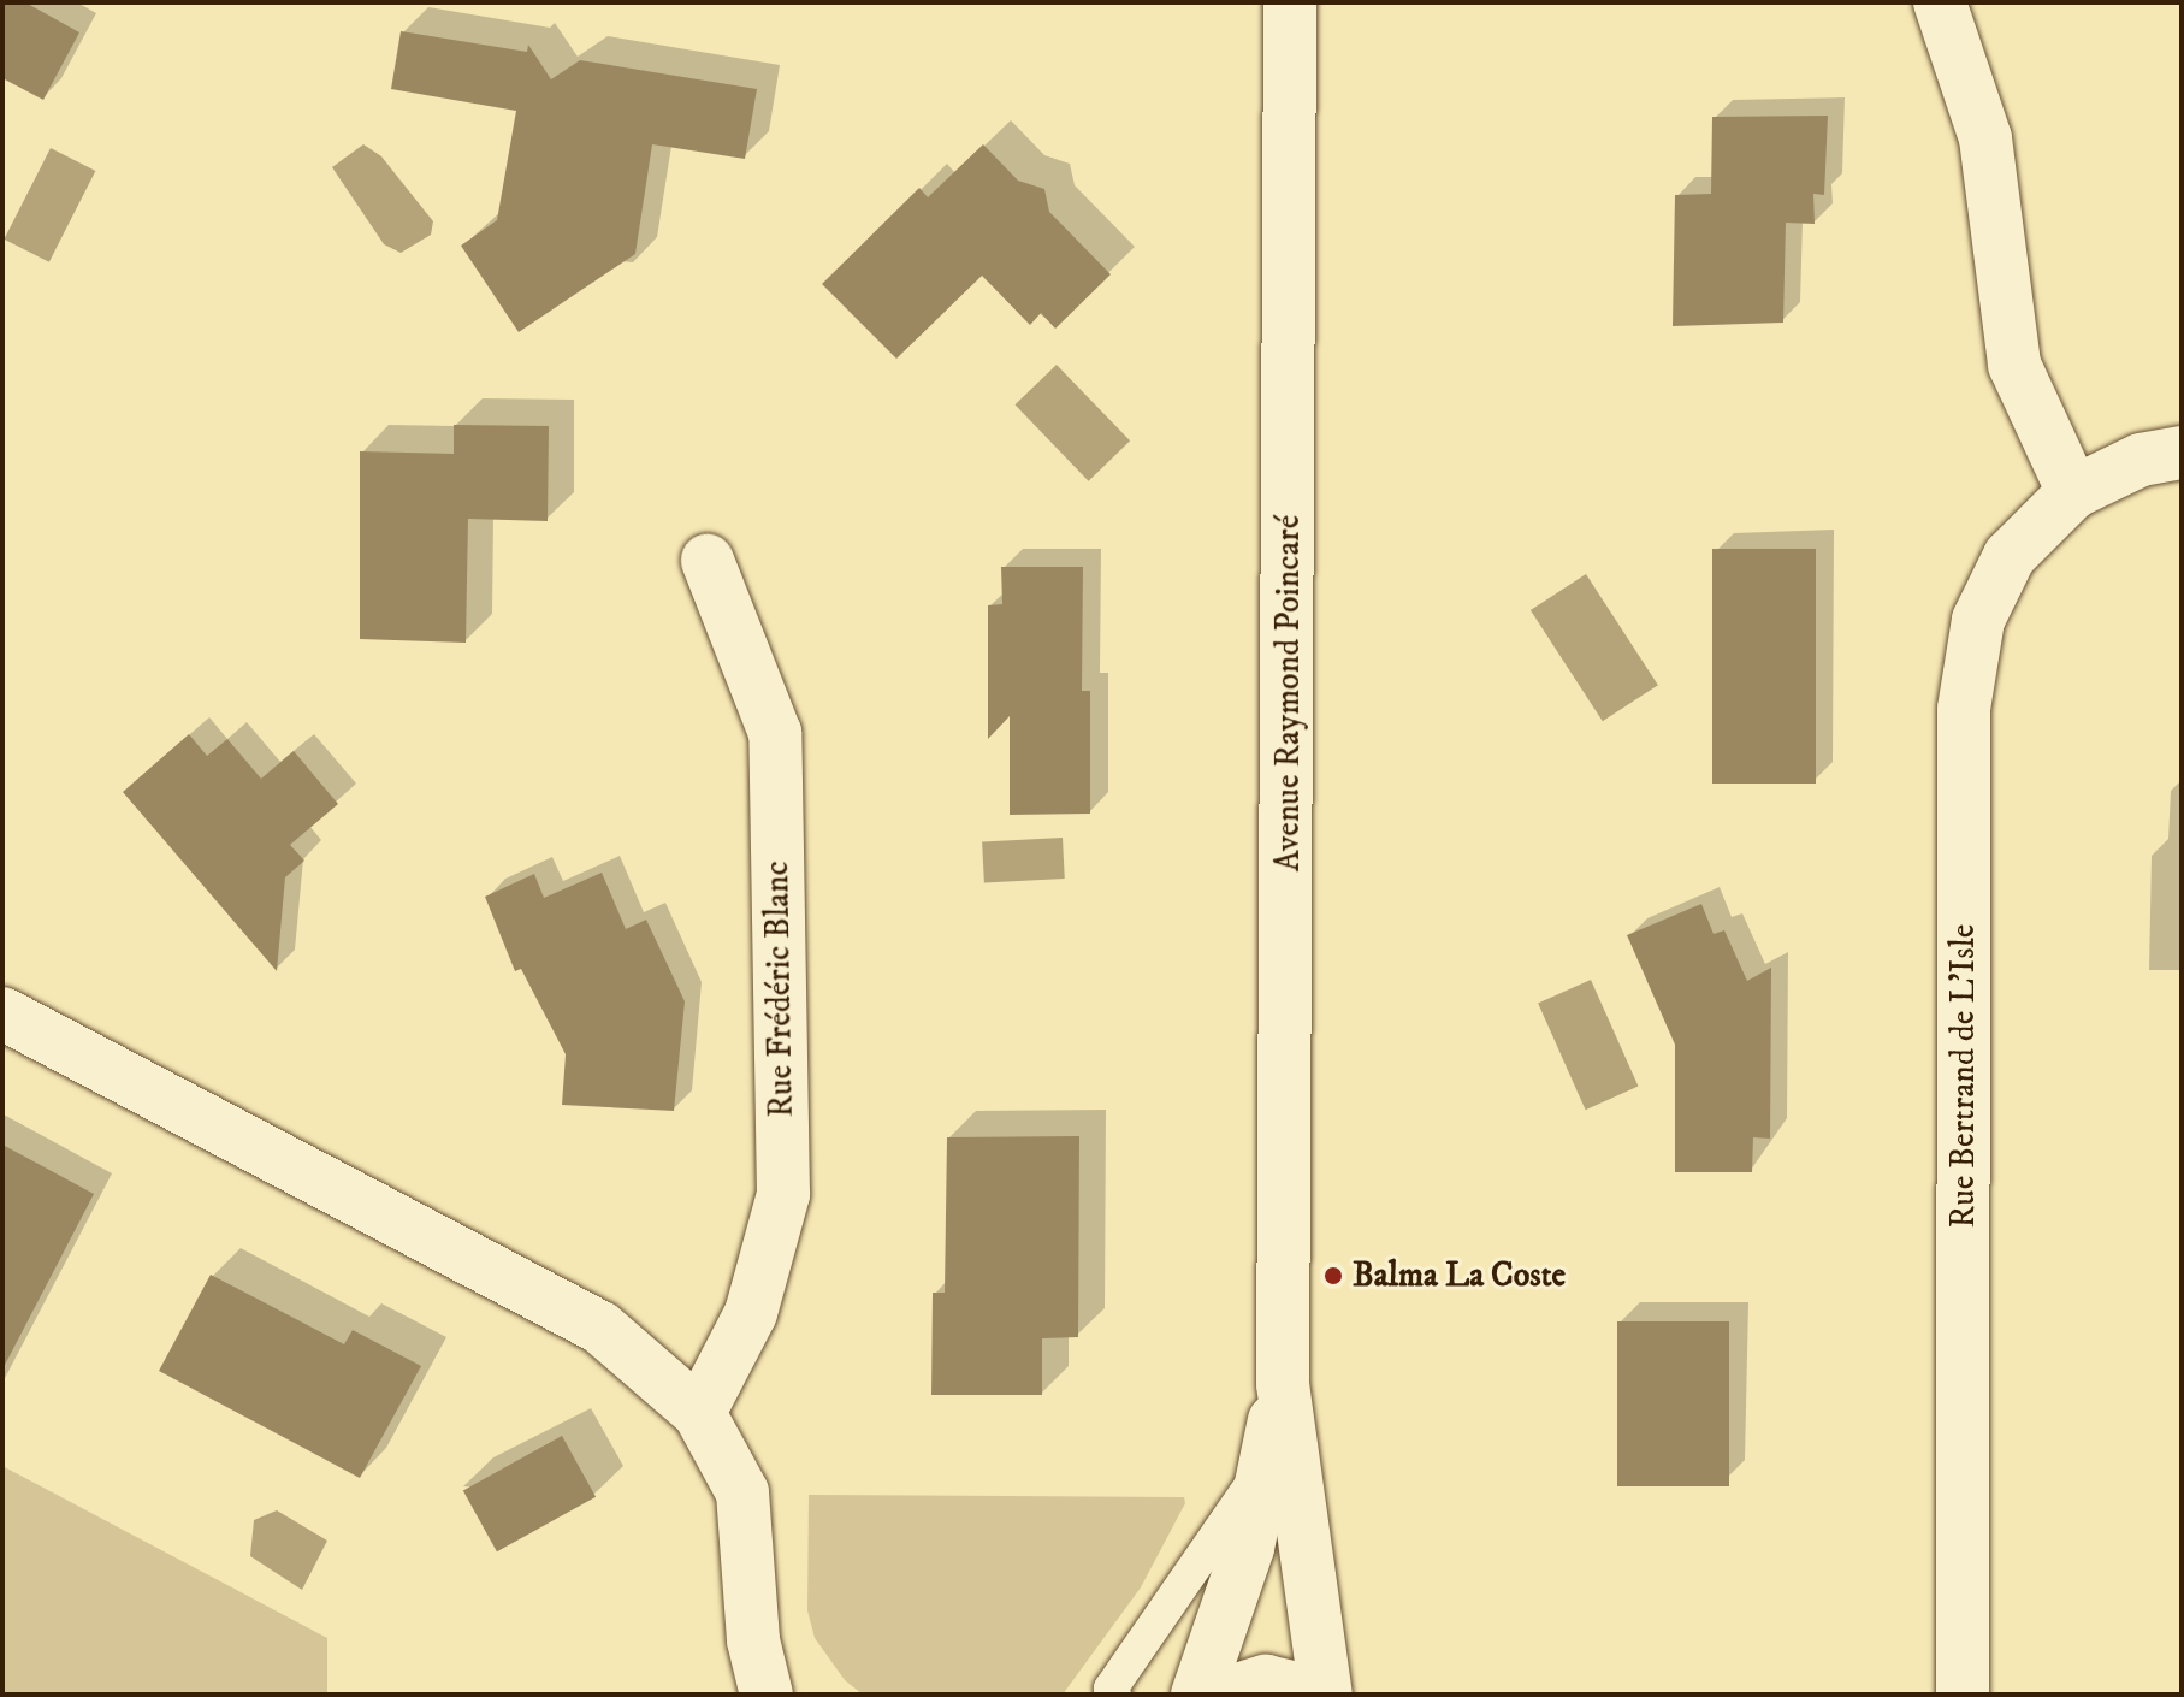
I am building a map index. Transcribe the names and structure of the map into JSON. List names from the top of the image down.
{
  "streets": {
    "street": ["Avenue Raymond Poincaré", "Rue Frédéric Blanc", "Rue Bertrand de L'Isle"]
  },
  "places": ["Balma La Coste"]
}
